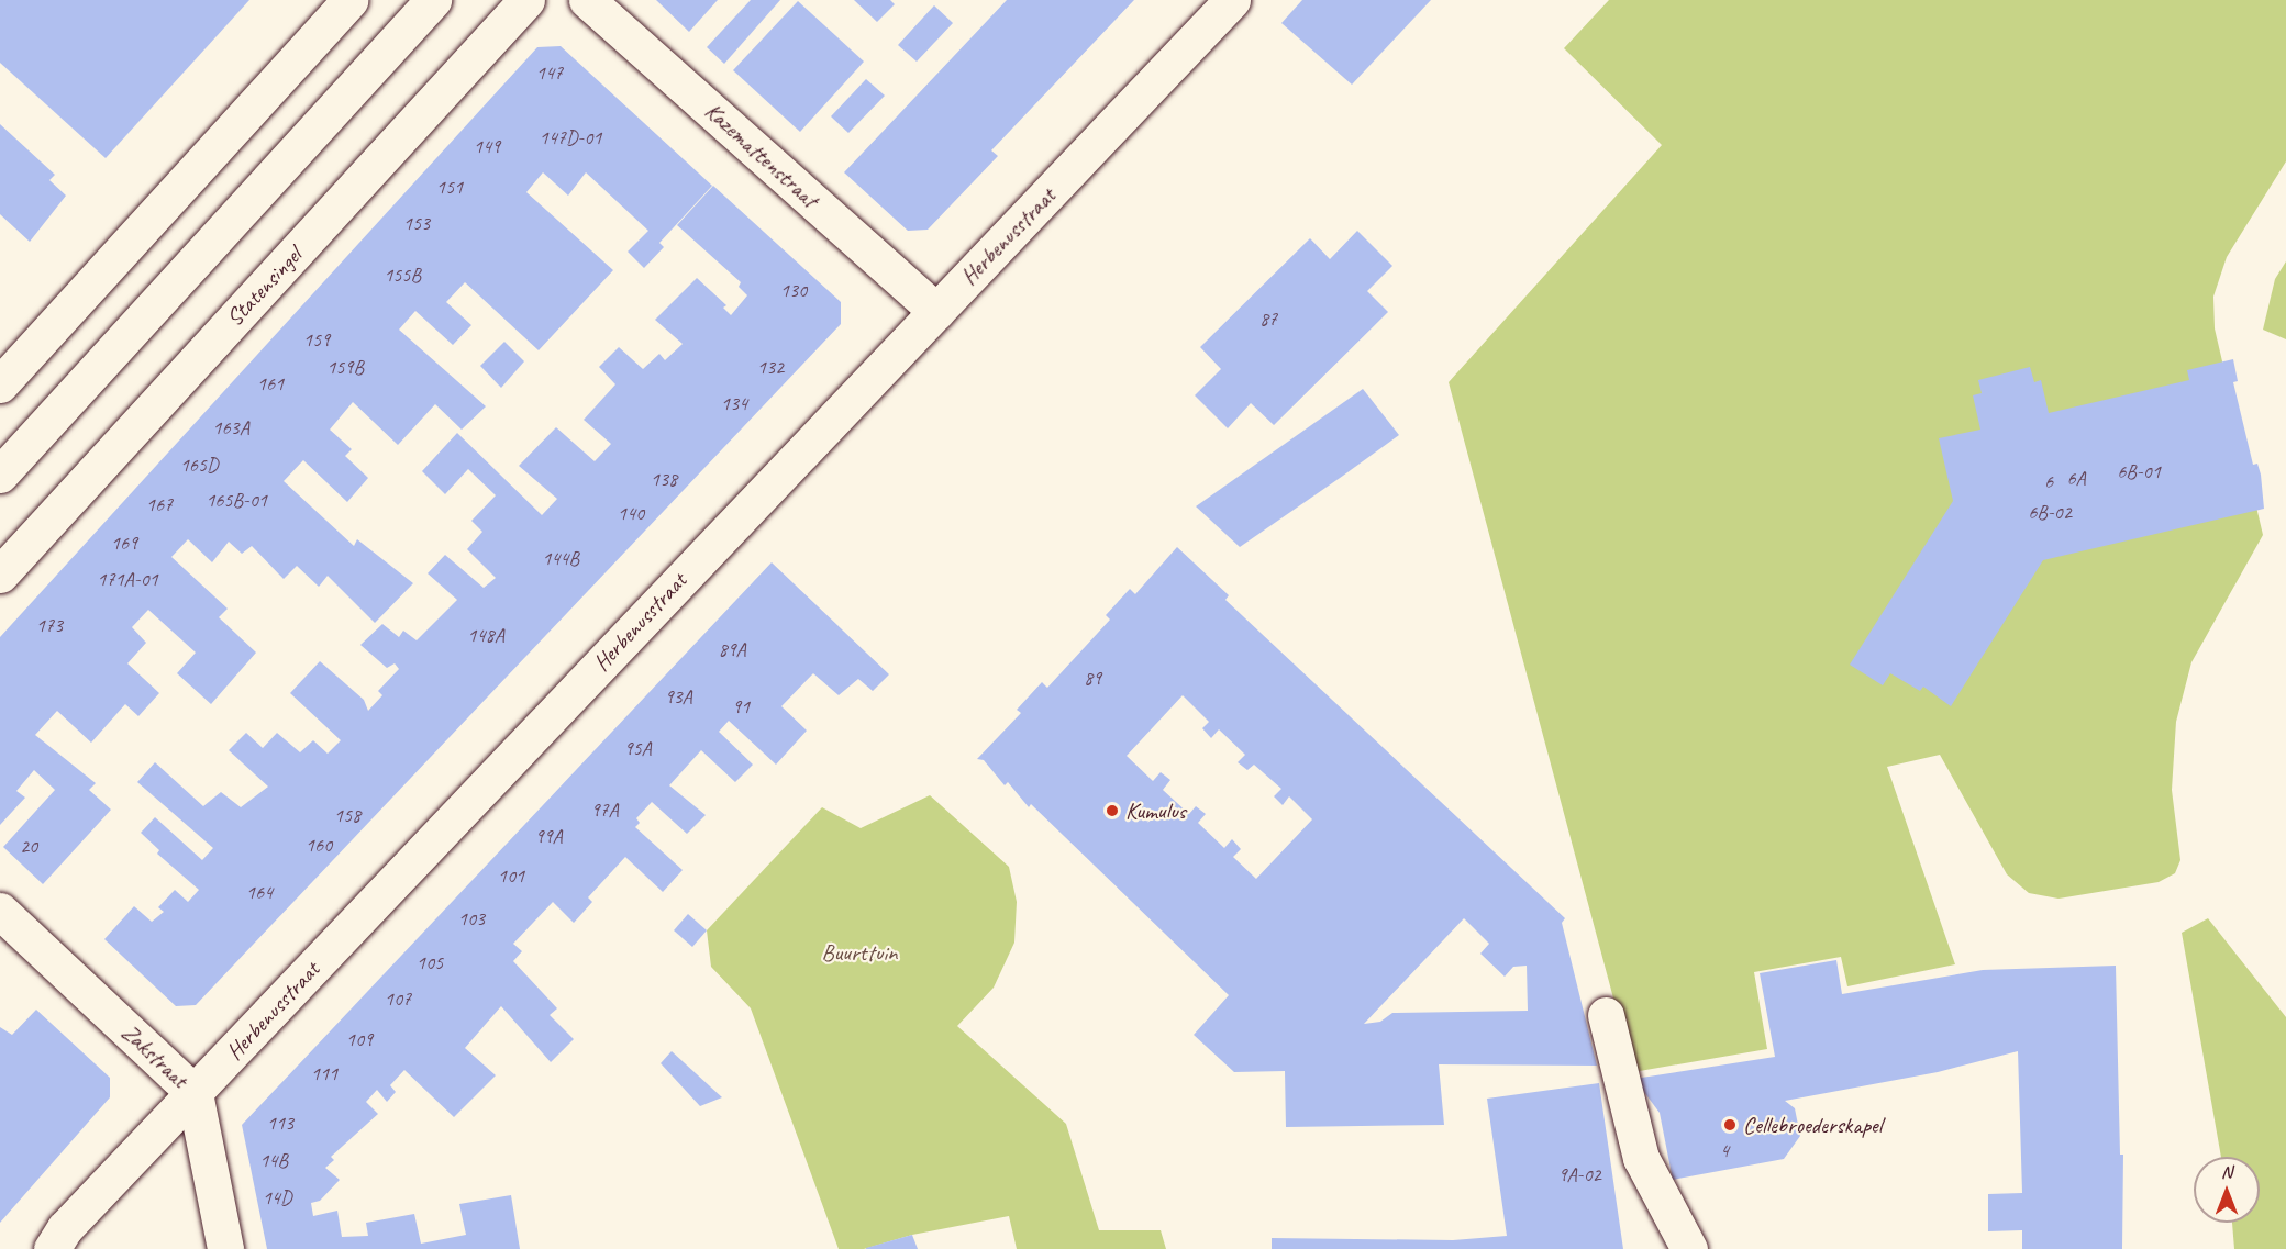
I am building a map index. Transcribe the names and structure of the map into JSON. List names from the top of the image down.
{
  "streets": {
    "street": [
      "Kazemattenstraat",
      "Herbenusstraat",
      "Statensingel",
      "Zakstraat"
    ]
  },
  "crossings": [
    ["Kazemattenstraat", "Herbenusstraat"],
    ["Herbenusstraat", "Zakstraat"]
  ],
  "parks": ["Buurttuin"],
  "places": ["Kumulus", "Cellebroederskapel"],
  "house_numbers": [
    "147",
    "147D-01",
    "149",
    "151",
    "153",
    "155B",
    "130",
    "87",
    "159",
    "159B",
    "132",
    "161",
    "134",
    "163A",
    "165D",
    "6B-01",
    "6A",
    "138",
    "6",
    "165B-01",
    "167",
    "6B-02",
    "140",
    "169",
    "144B",
    "171A-01",
    "173",
    "148A",
    "89A",
    "89",
    "93A",
    "91",
    "95A",
    "97A",
    "158",
    "99A",
    "160",
    "20",
    "101",
    "164",
    "103",
    "105",
    "107",
    "109",
    "111",
    "113",
    "4",
    "14B",
    "9A-02",
    "14D"
  ],
  "north": "top"
}
